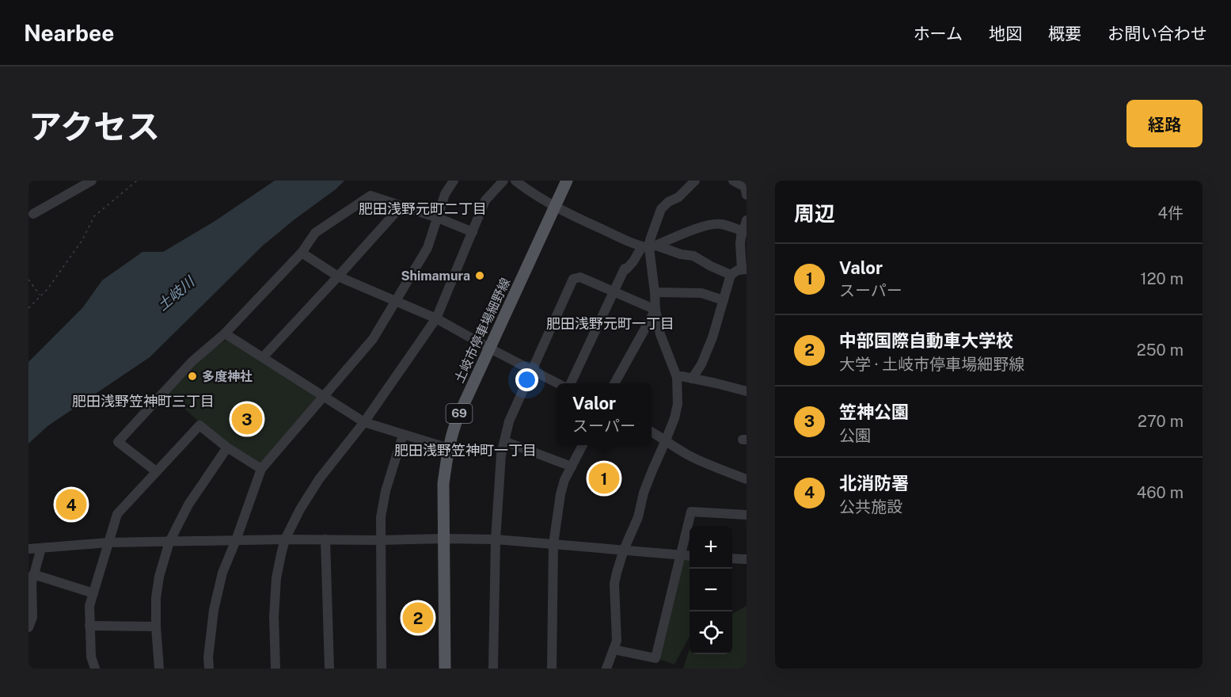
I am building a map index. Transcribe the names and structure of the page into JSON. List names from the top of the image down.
{
  "streets": {
    "main road": ["土岐市停車場細野線", "69"]
  },
  "districts": [
    "肥田浅野元町二丁目",
    "肥田浅野元町一丁目",
    "肥田浅野笠神町三丁目",
    "肥田浅野笠神町一丁目"
  ],
  "water": ["土岐川"],
  "places": ["Shimamura", "多度神社"],
  "page": {
    "header": "Nearbee",
    "nav": [
      "ホーム",
      "地図",
      "概要",
      "お問い合わせ"
    ],
    "title": "アクセス",
    "buttons": "経路",
    "heading": ["周辺", "4件"],
    "list": [
      {
        "mark": "1",
        "name": "Valor",
        "note": "スーパー",
        "value": "120 m"
      },
      {
        "mark": "2",
        "name": "中部国際自動車大学校",
        "note": "大学 · 土岐市停車場細野線",
        "value": "250 m"
      },
      {
        "mark": "3",
        "name": "笠神公園",
        "note": "公園",
        "value": "270 m"
      },
      {
        "mark": "4",
        "name": "北消防署",
        "note": "公共施設",
        "value": "460 m"
      }
    ],
    "popup": ["Valor", "スーパー"],
    "pins": [
      "3",
      "1",
      "4",
      "2"
    ],
    "map_buttons": ["+", "−"]
  }
}
